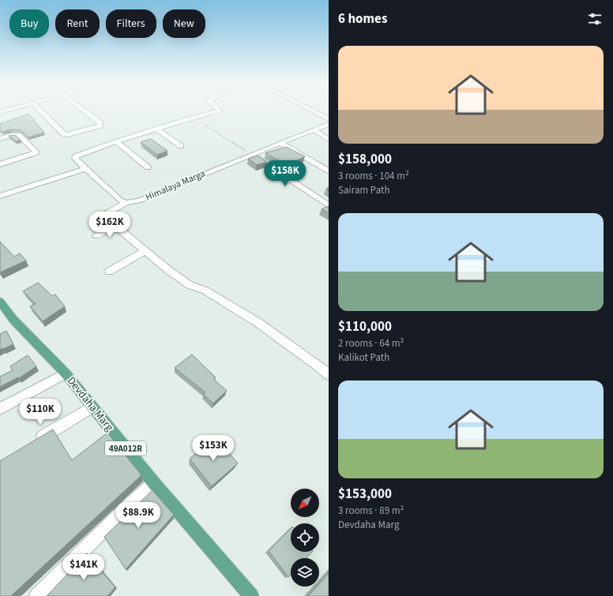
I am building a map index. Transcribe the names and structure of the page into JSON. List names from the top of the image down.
{
  "streets": {
    "main road": ["Devdaha Marg", "49A012R"],
    "street": ["Himalaya Marga"]
  },
  "north": "bottom left",
  "page": {
    "heading": "6 homes",
    "chip": [
      "Buy",
      "Rent",
      "Filters",
      "New"
    ],
    "list": [
      {
        "name": "$158,000",
        "note": "3 rooms · 104 m² · Sairam Path"
      },
      {
        "name": "$110,000",
        "note": "2 rooms · 64 m² · Kalikot Path"
      },
      {
        "name": "$153,000",
        "note": "3 rooms · 89 m² · Devdaha Marg"
      }
    ],
    "price": [
      "$158K",
      "$162K",
      "$110K",
      "$153K",
      "$88.9K",
      "$141K"
    ]
  }
}
